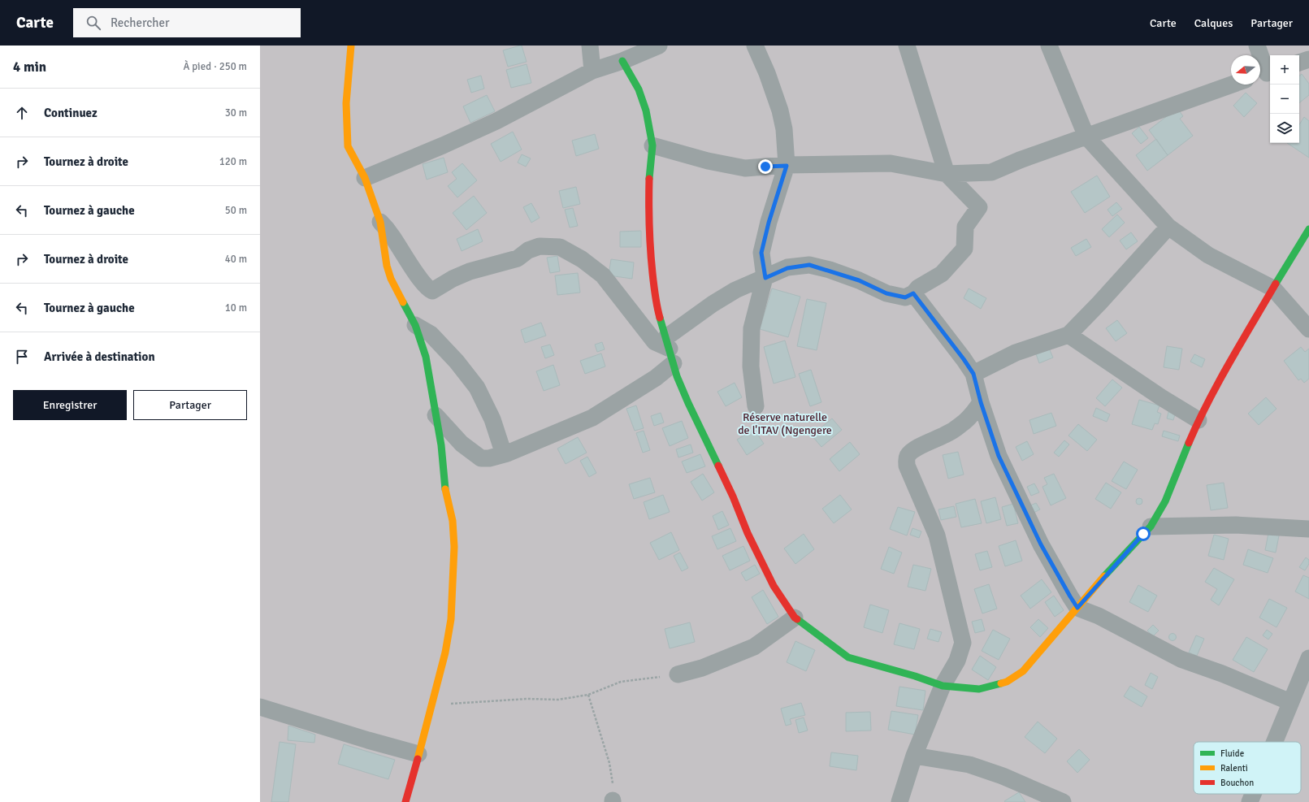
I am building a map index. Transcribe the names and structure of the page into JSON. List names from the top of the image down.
{
  "parks": ["Réserve naturelle de l'ITAV (Ngengere"],
  "legend": ["Fluide", "Ralenti", "Bouchon"],
  "north": "left",
  "page": {
    "header": "Carte",
    "search": "Rechercher",
    "nav": ["Carte", "Calques", "Partager"],
    "heading": ["4 min", "À pied · 250 m"],
    "map_buttons": ["+", "−"],
    "list": [
      ["Continuez", "30 m"],
      ["Tournez à droite", "120 m"],
      ["Tournez à gauche", "50 m"],
      ["Tournez à droite", "40 m"],
      ["Tournez à gauche", "10 m"],
      "Arrivée à destination"
    ],
    "buttons": ["Enregistrer", "Partager"]
  }
}
